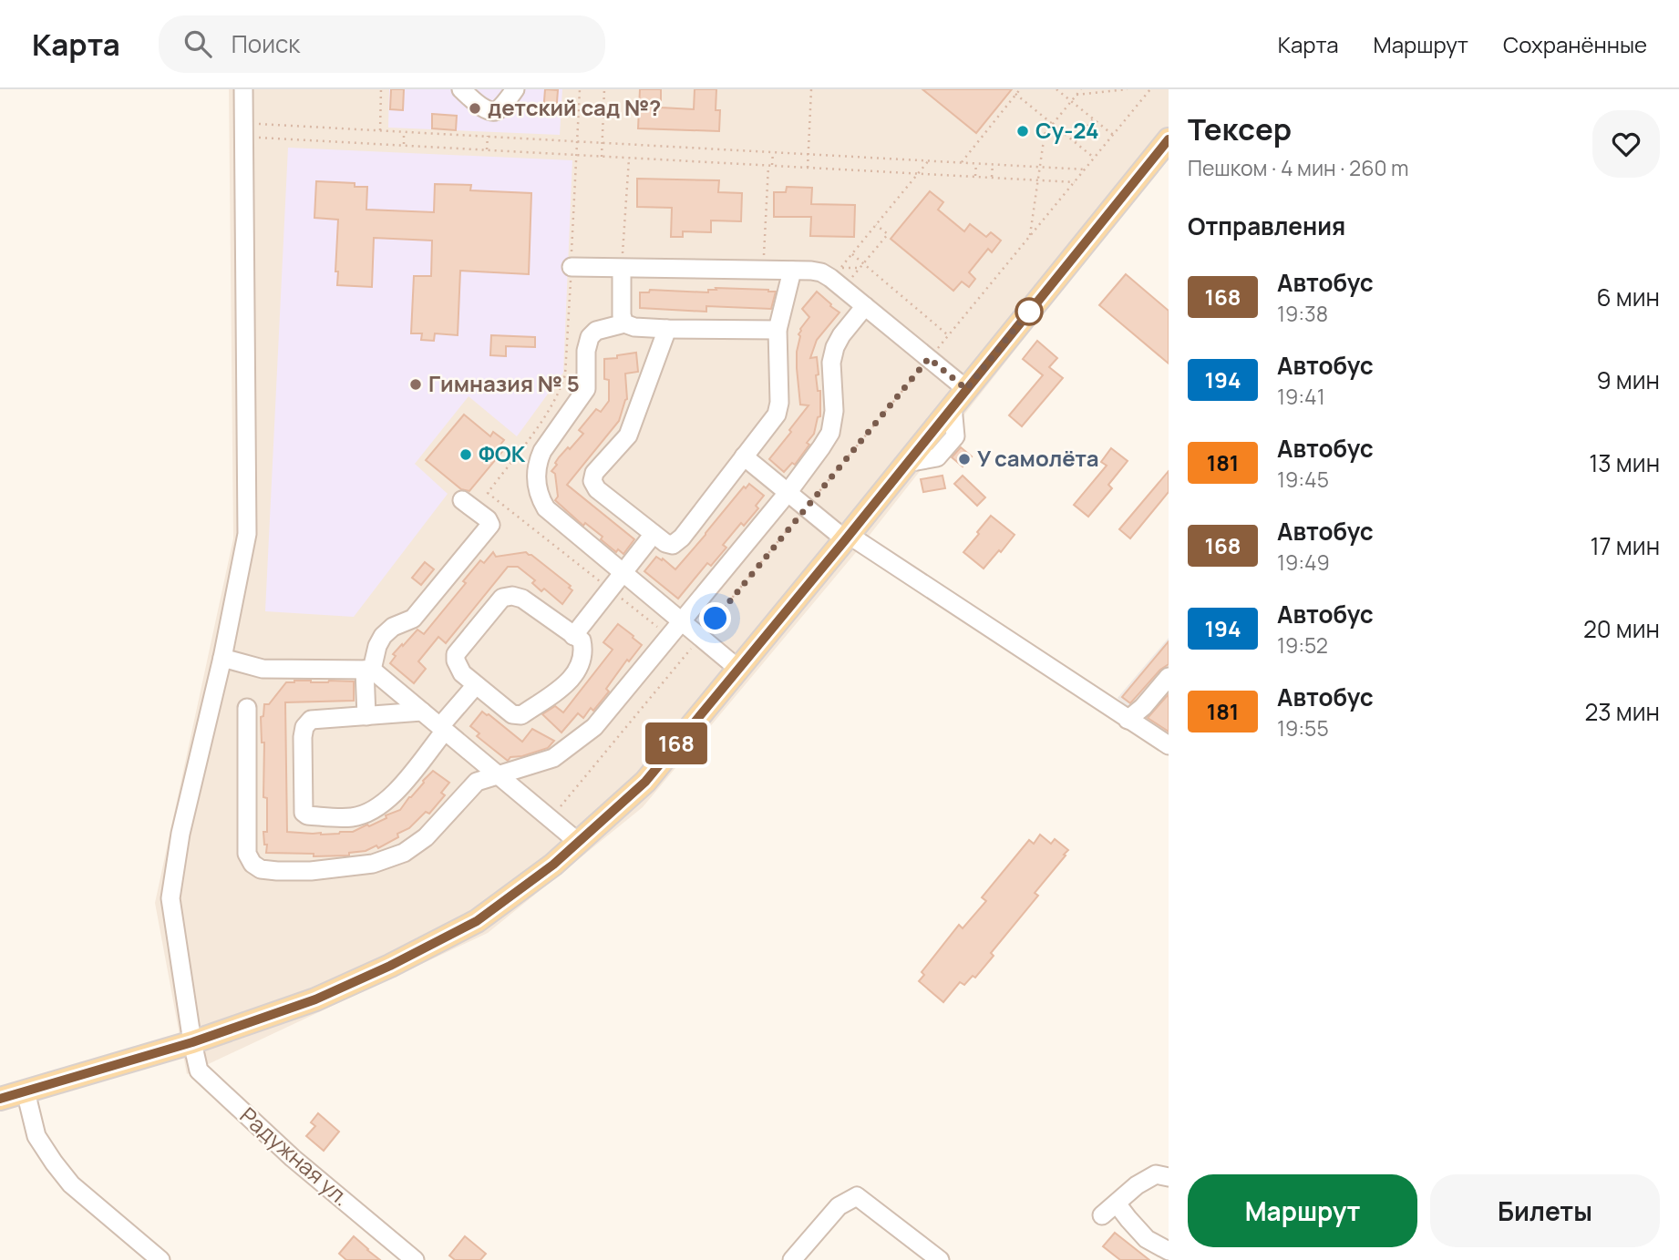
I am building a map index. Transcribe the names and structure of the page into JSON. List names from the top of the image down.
{
  "streets": {
    "street": ["Радужная ул."]
  },
  "places": [
    "детский сад №?",
    "Су-24",
    "Гимназия № 5",
    "ФОК",
    "У самолёта"
  ],
  "lines": ["bus line 168"],
  "page": {
    "header": "Карта",
    "search": "Поиск",
    "nav": ["Карта", "Маршрут", "Сохранённые"],
    "on_map": "168",
    "heading": [
      ["Тексер", "Пешком · 4 мин · 260 m"],
      "Отправления"
    ],
    "list": [
      {
        "mark": "168",
        "name": "Автобус",
        "note": "19:38",
        "value": "6 мин"
      },
      {
        "mark": "194",
        "name": "Автобус",
        "note": "19:41",
        "value": "9 мин"
      },
      {
        "mark": "181",
        "name": "Автобус",
        "note": "19:45",
        "value": "13 мин"
      },
      {
        "mark": "168",
        "name": "Автобус",
        "note": "19:49",
        "value": "17 мин"
      },
      {
        "mark": "194",
        "name": "Автобус",
        "note": "19:52",
        "value": "20 мин"
      },
      {
        "mark": "181",
        "name": "Автобус",
        "note": "19:55",
        "value": "23 мин"
      }
    ],
    "buttons": ["Маршрут", "Билеты"]
  }
}
